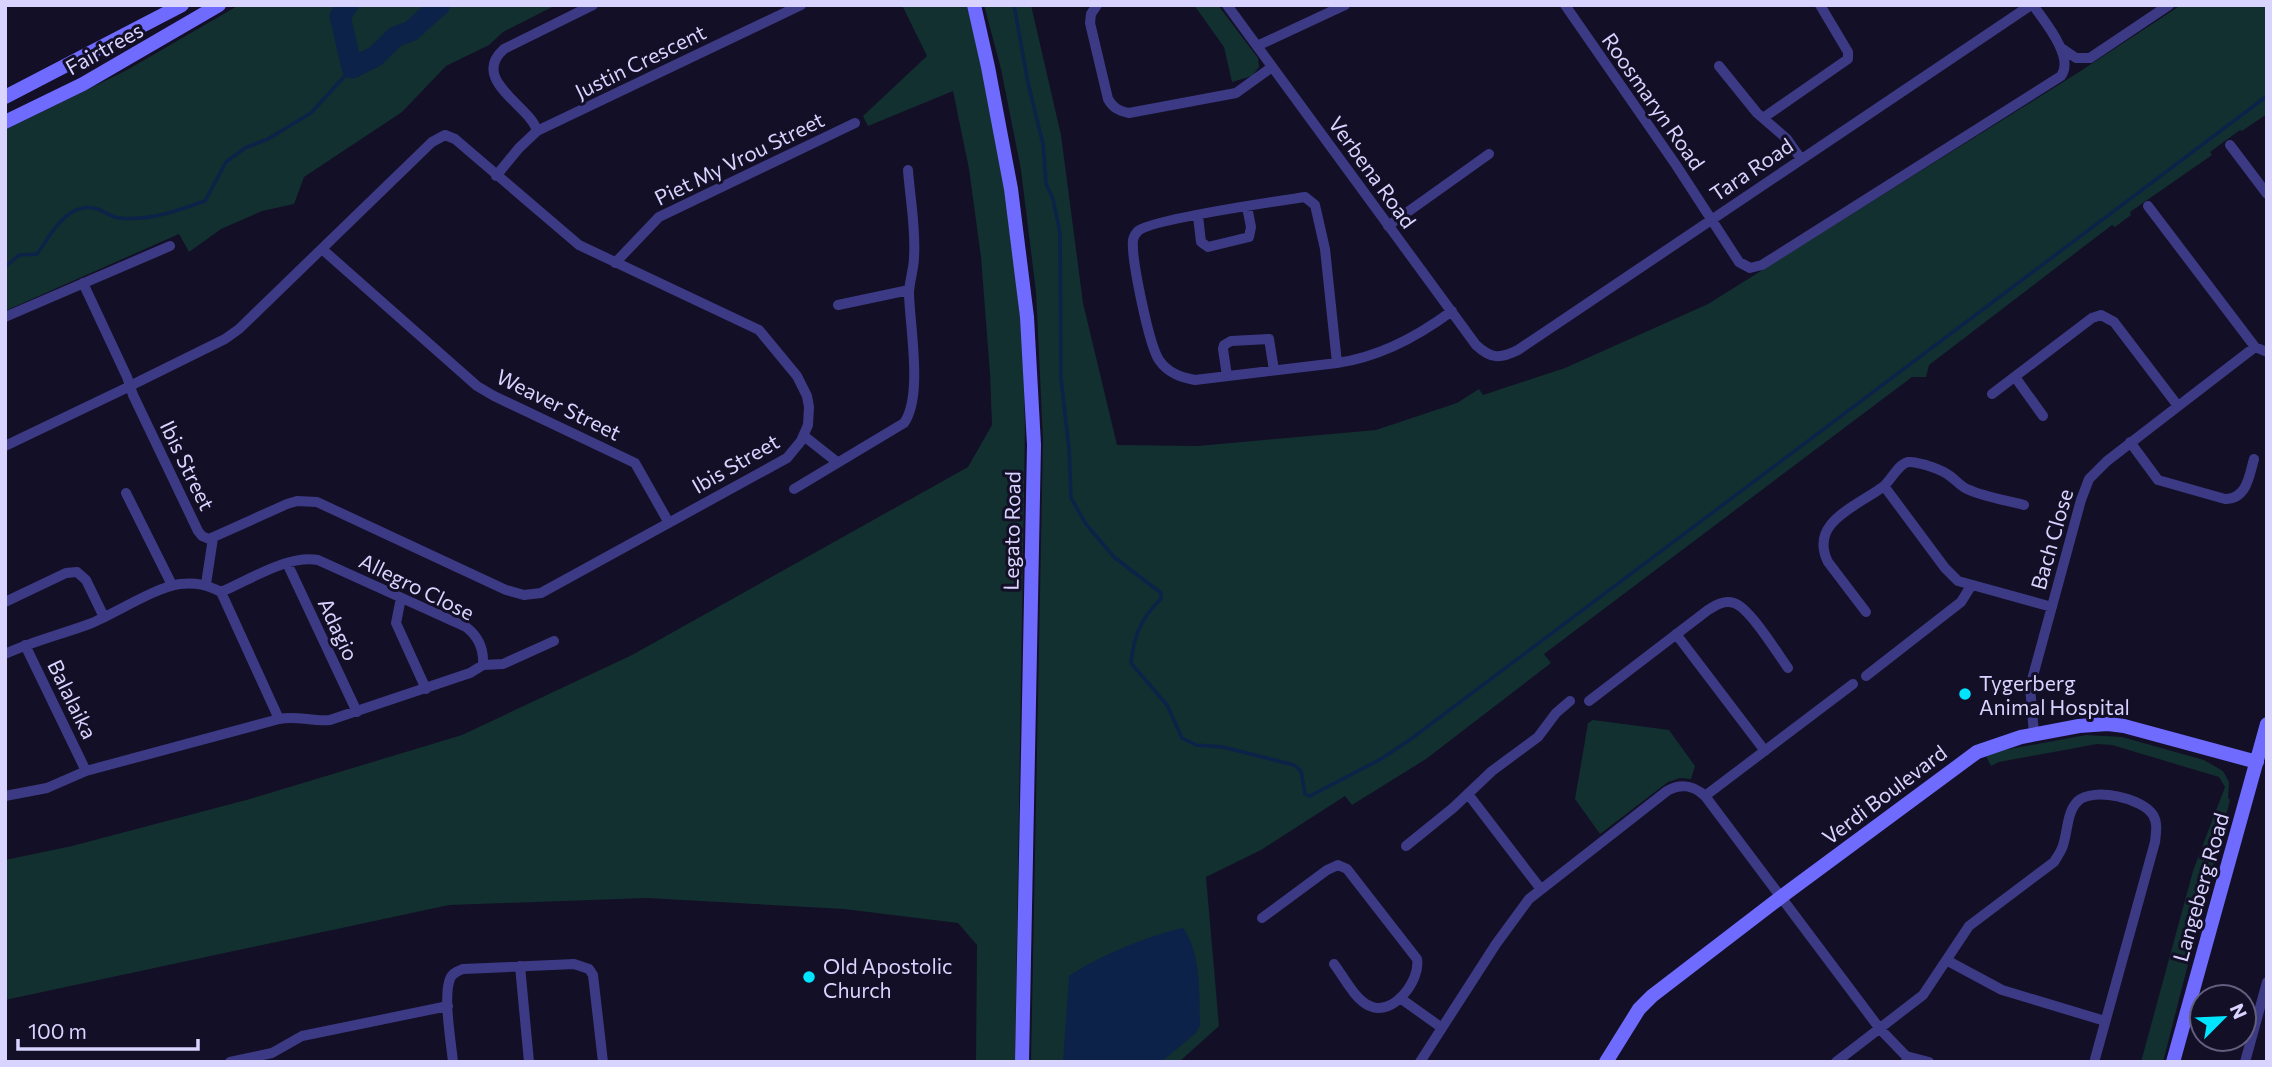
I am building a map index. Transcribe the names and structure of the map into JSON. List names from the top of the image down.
{
  "streets": {
    "street": [
      "Fairtrees",
      "Justin Crescent",
      "Roosmaryn Road",
      "Piet My Vrou Street",
      "Tara Road",
      "Verbena Road",
      "Weaver Street",
      "Ibis Street",
      "Legato Road",
      "Bach Close",
      "Allegro Close",
      "Adagio",
      "Balalaika",
      "Verdi Boulevard",
      "Langeberg Road"
    ]
  },
  "crossings": [
    ["Justin Crescent", "Ibis Street"],
    ["Roosmaryn Road", "Tara Road"],
    ["Piet My Vrou Street", "Ibis Street"],
    ["Tara Road", "Verbena Road"],
    ["Weaver Street", "Ibis Street"],
    ["Bach Close", "Verdi Boulevard"],
    ["Allegro Close", "Adagio"],
    ["Verdi Boulevard", "Langeberg Road"]
  ],
  "places": ["Tygerberg Animal Hospital", "Old Apostolic Church"],
  "scale_bar": "100 m",
  "north": "top right"
}
